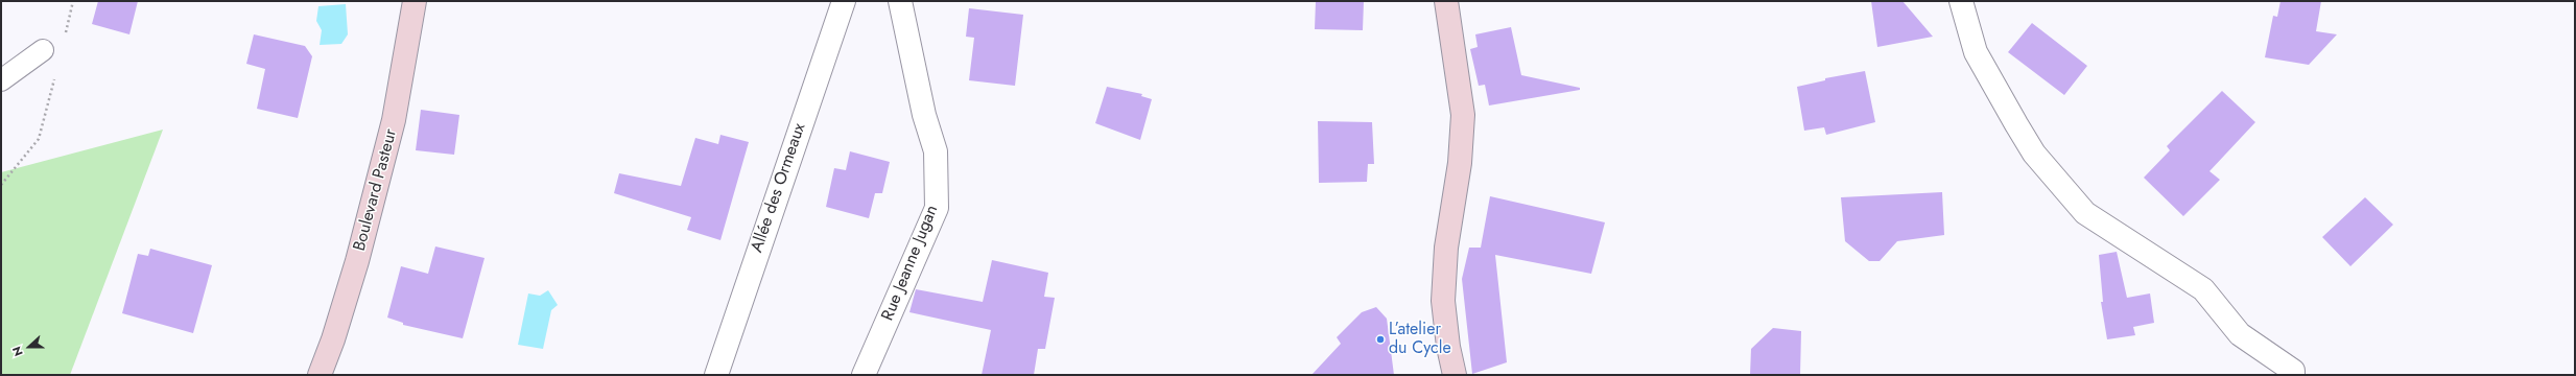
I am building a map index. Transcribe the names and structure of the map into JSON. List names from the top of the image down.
{
  "streets": {
    "main road": ["Boulevard Pasteur"],
    "street": ["Allée des Ormeaux", "Rue Jeanne Jugan"]
  },
  "places": ["L’atelier du Cycle"],
  "north": "left"
}
